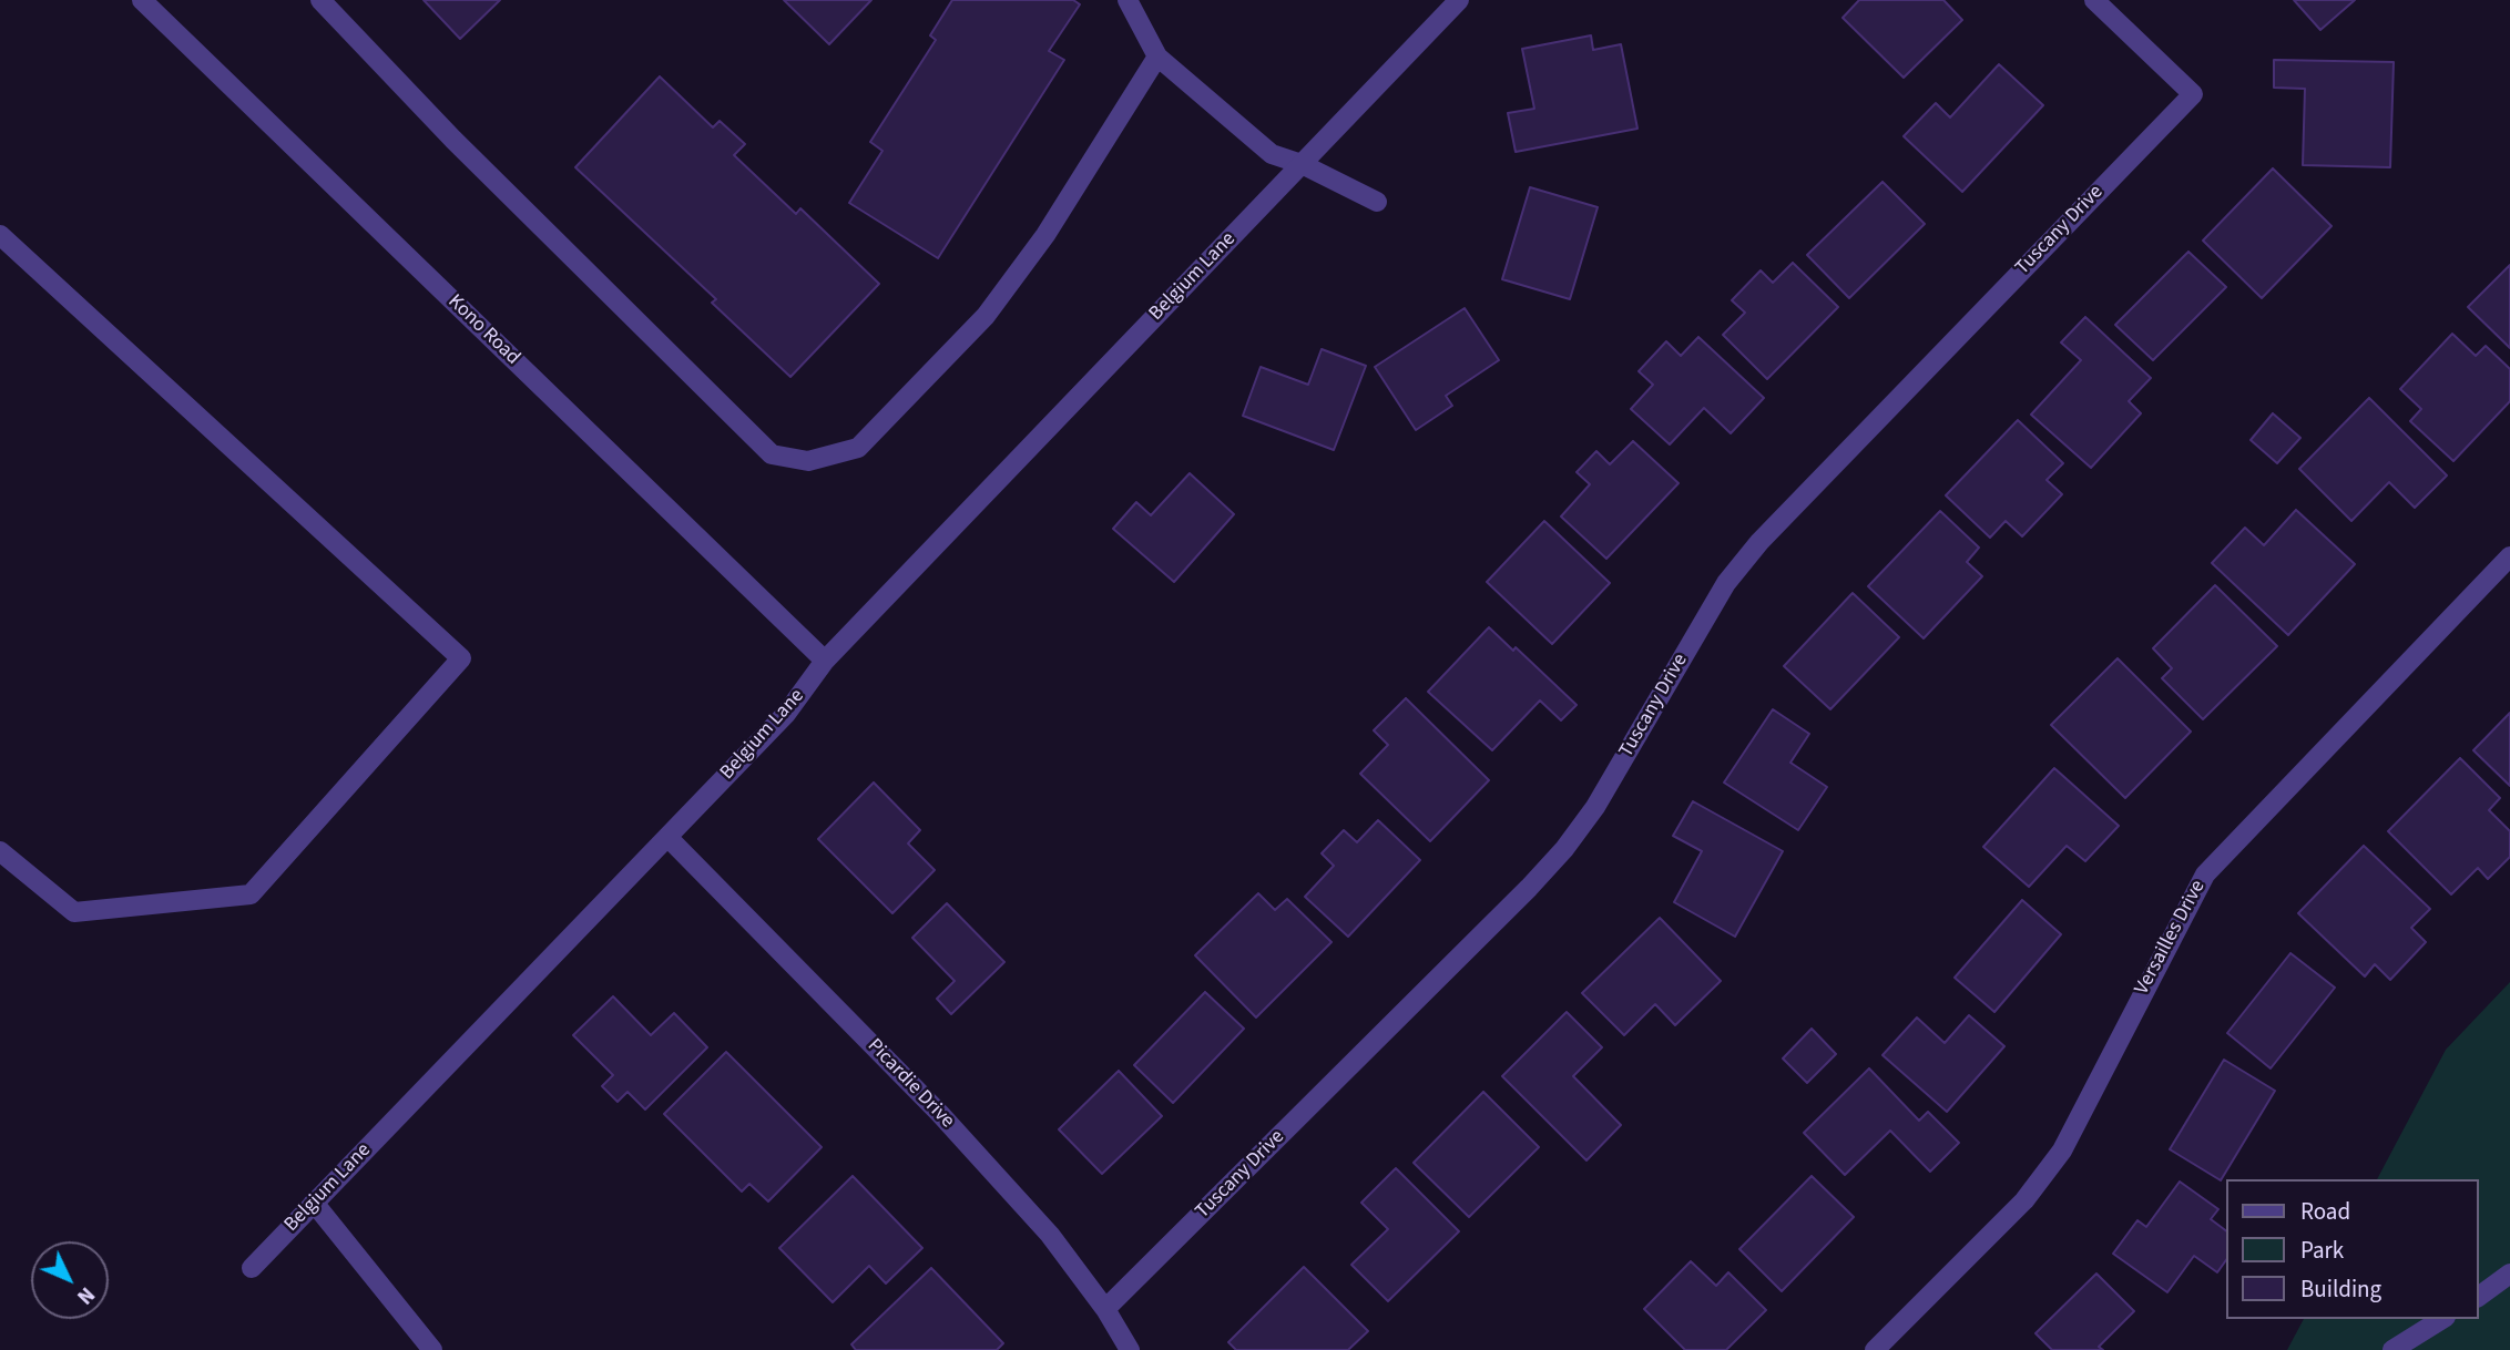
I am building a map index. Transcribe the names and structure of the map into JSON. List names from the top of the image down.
{
  "streets": {
    "street": [
      "Tuscany Drive",
      "Belgium Lane",
      "Kono Road",
      "Versailles Drive",
      "Picardie Drive"
    ]
  },
  "crossings": [
    ["Tuscany Drive", "Picardie Drive"],
    ["Belgium Lane", "Kono Road"],
    ["Belgium Lane", "Picardie Drive"]
  ],
  "legend": ["Road", "Park", "Building"],
  "north": "bottom right"
}
